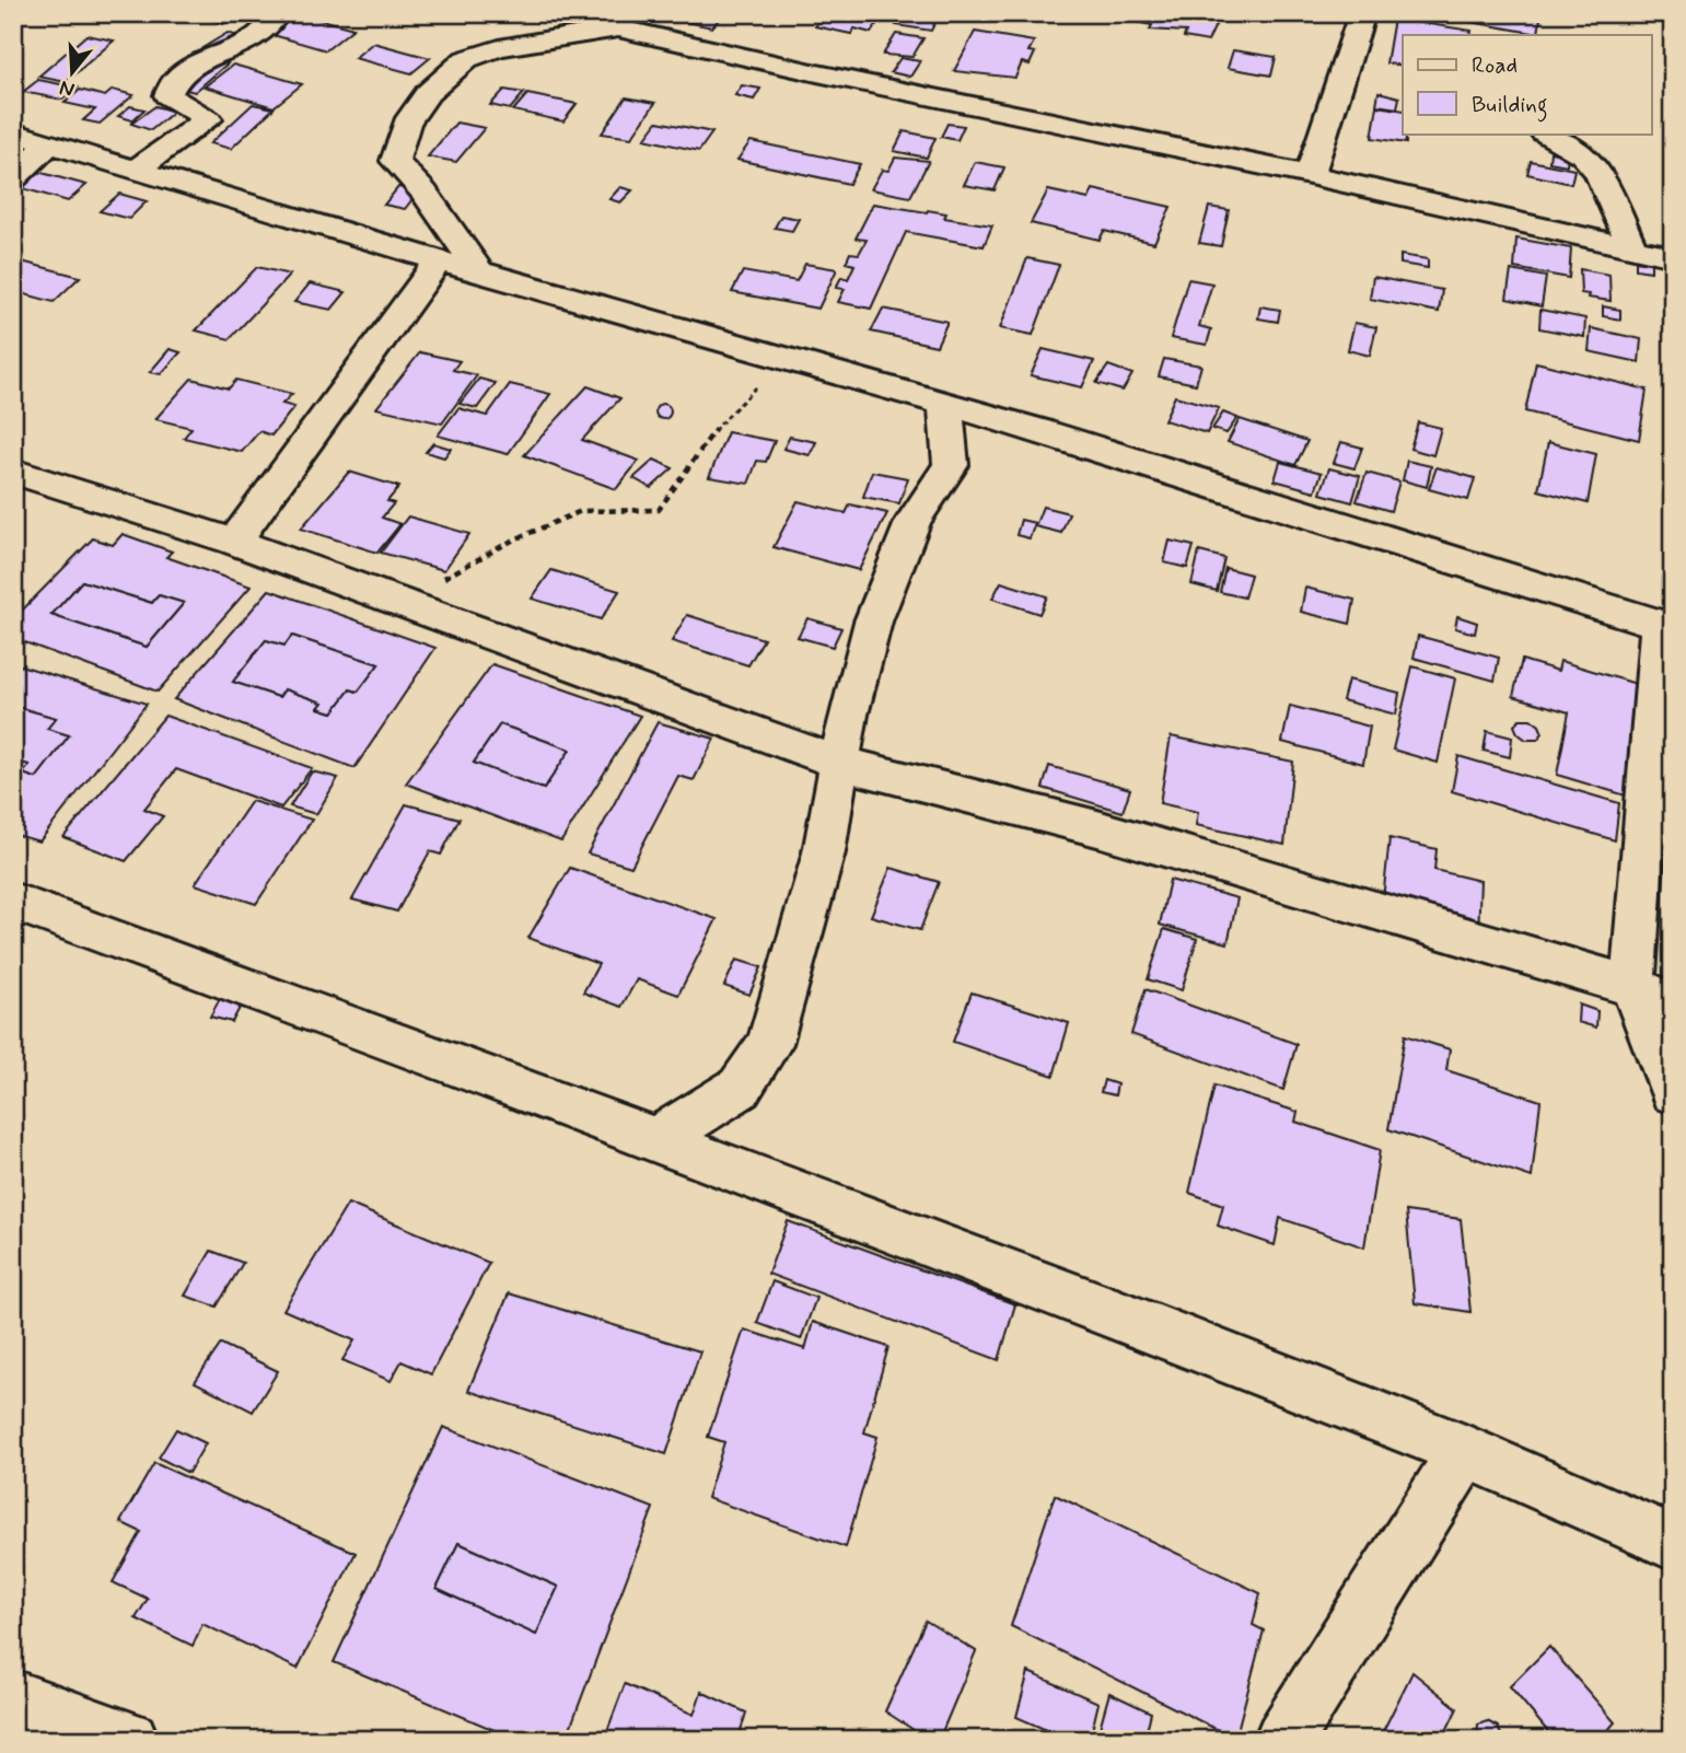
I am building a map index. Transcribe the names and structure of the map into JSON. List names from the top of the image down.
{
  "legend": ["Road", "Building"],
  "north": "bottom"
}
